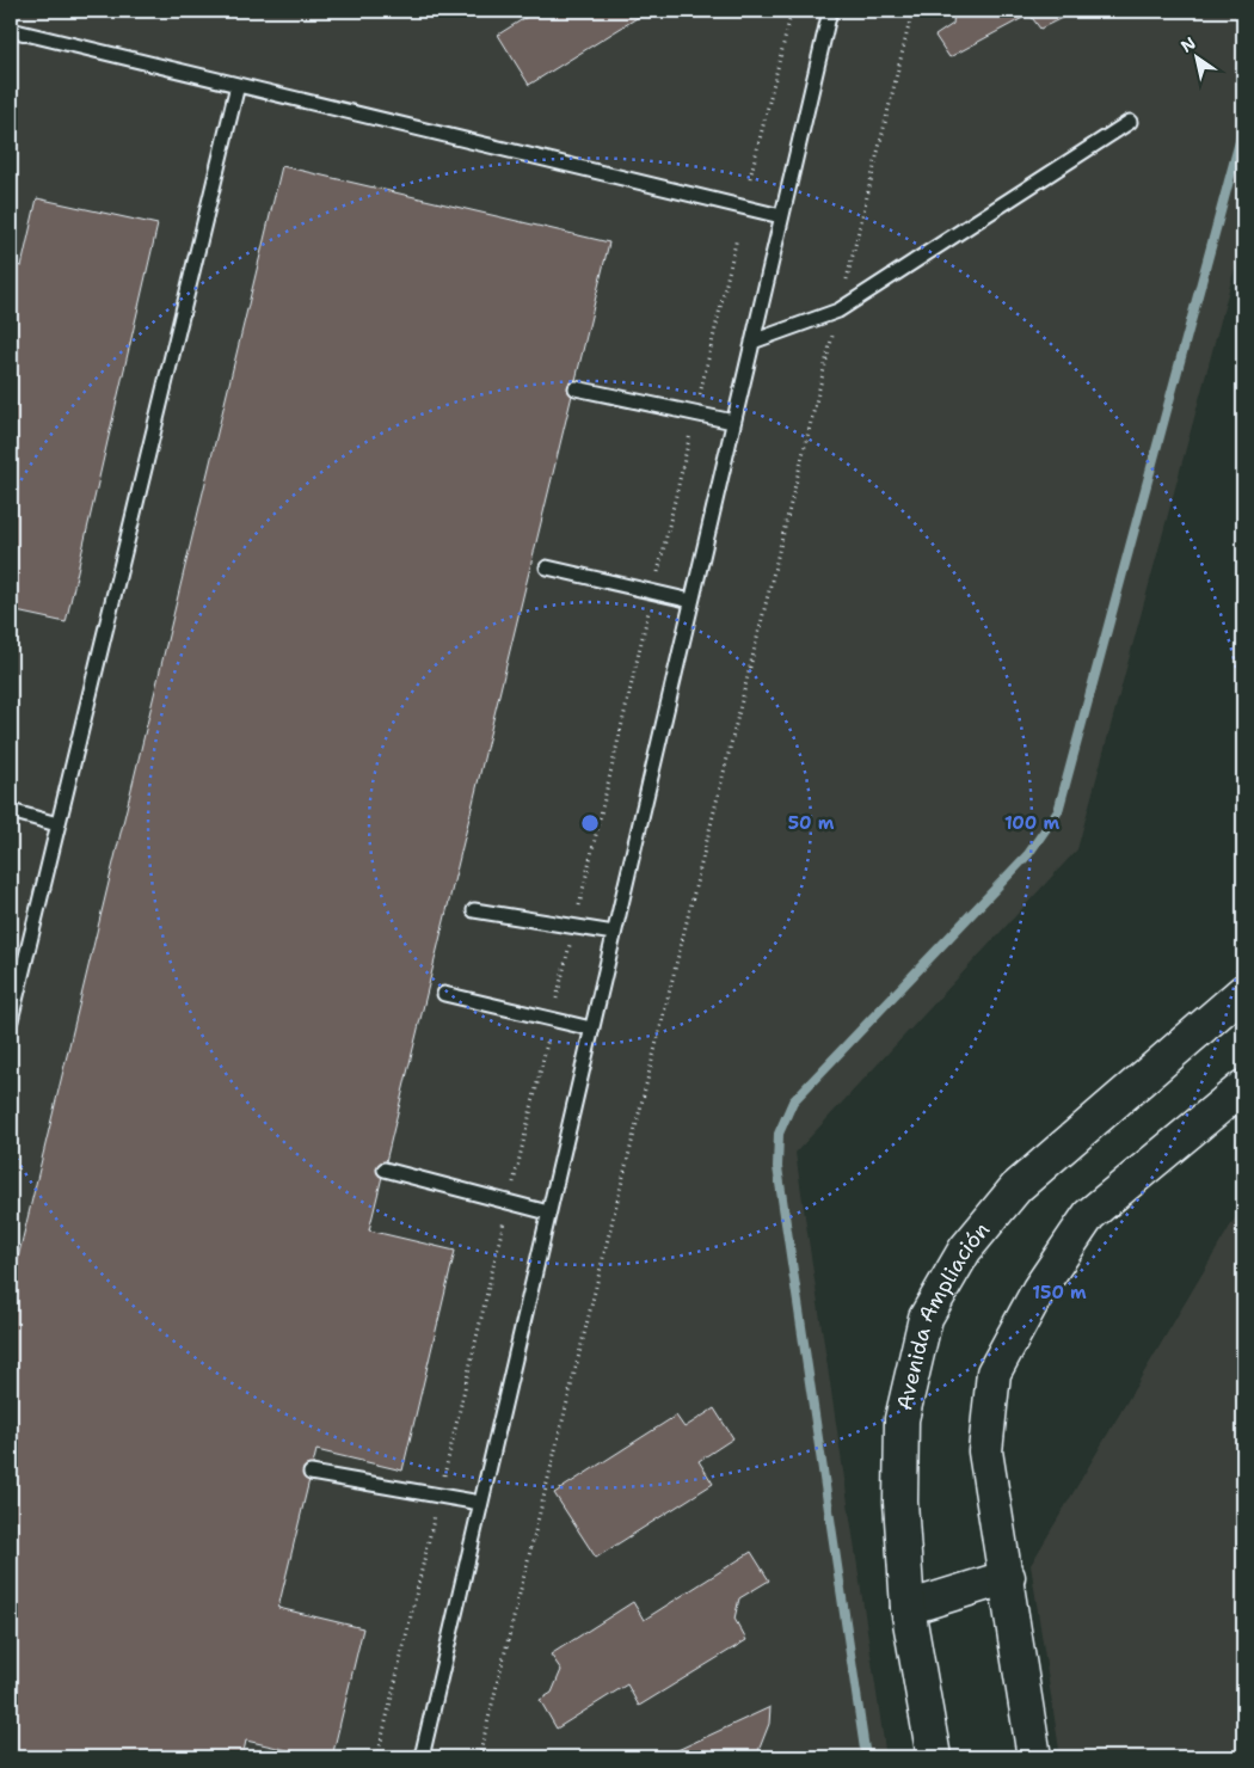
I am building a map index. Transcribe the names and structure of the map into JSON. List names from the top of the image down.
{
  "streets": {
    "street": ["Avenida Ampliación"]
  },
  "north": "top left",
  "rings": ["50 m", "100 m", "150 m"]
}
